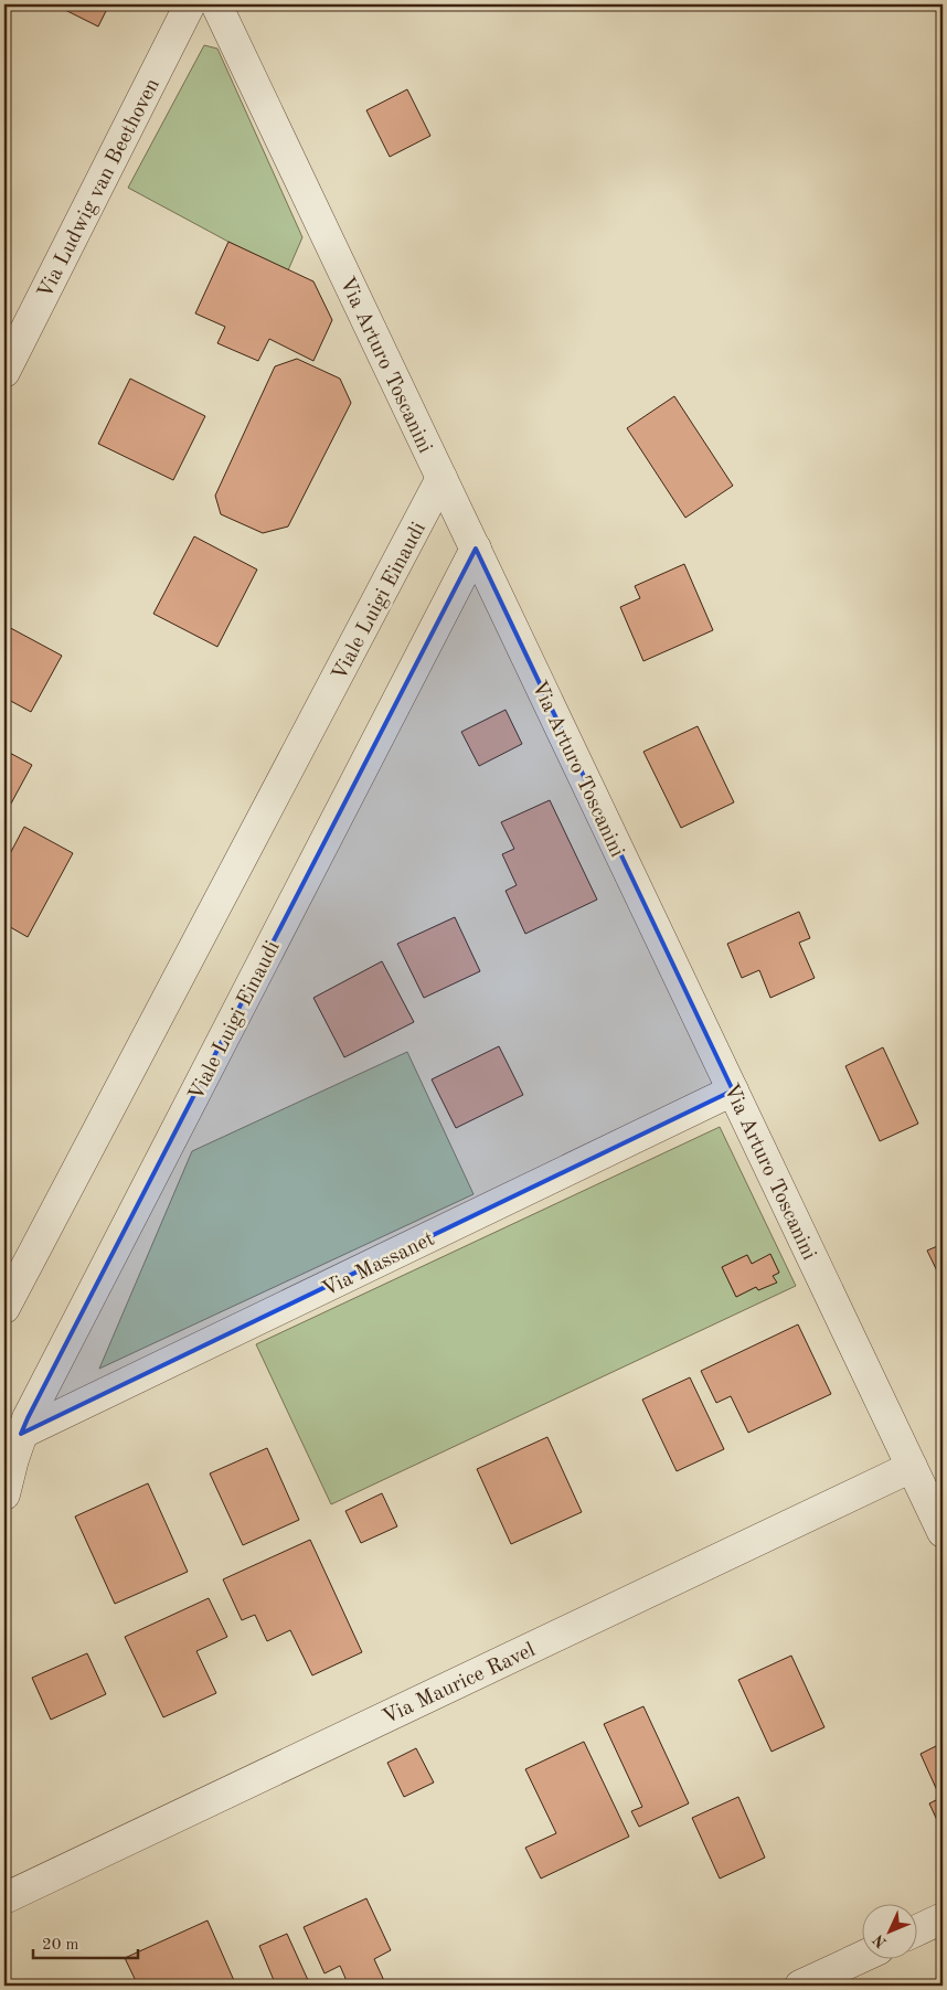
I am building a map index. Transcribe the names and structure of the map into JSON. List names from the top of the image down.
{
  "streets": {
    "street": [
      "Via Ludwig van Beethoven",
      "Via Arturo Toscanini",
      "Viale Luigi Einaudi",
      "Via Massanet",
      "Via Maurice Ravel"
    ]
  },
  "crossings": [
    ["Via Arturo Toscanini", "Viale Luigi Einaudi"],
    ["Via Arturo Toscanini", "Via Massanet"],
    ["Via Arturo Toscanini", "Via Maurice Ravel"],
    ["Viale Luigi Einaudi", "Via Massanet"]
  ],
  "scale_bar": "20 m",
  "north": "bottom left"
}
